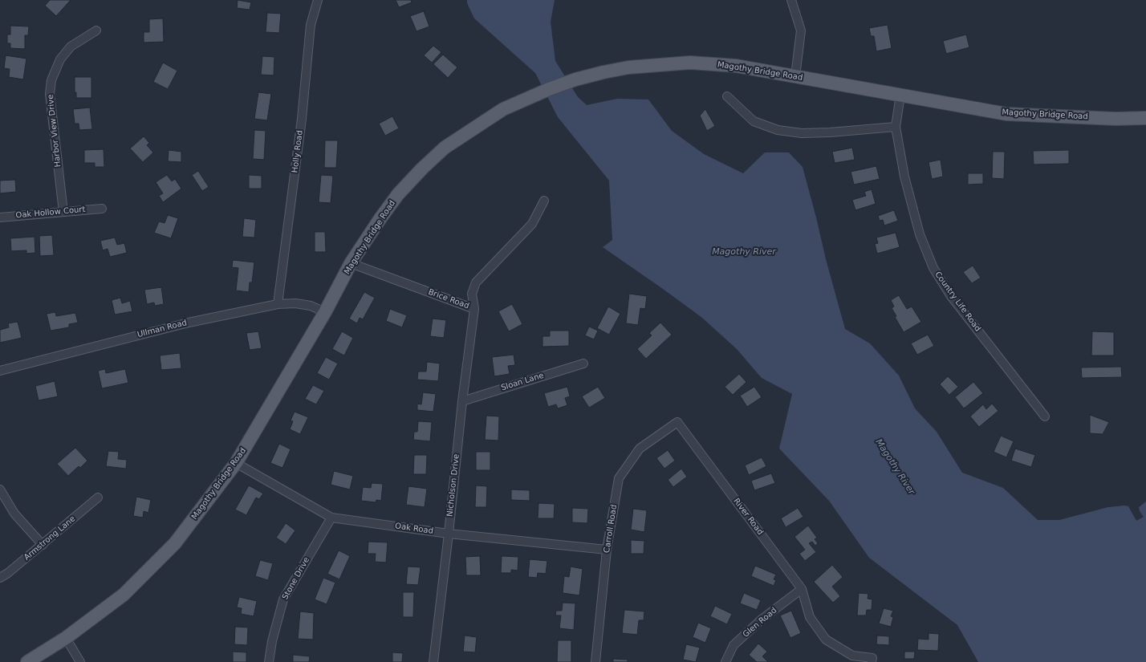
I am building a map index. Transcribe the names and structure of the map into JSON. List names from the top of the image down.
{
  "streets": {
    "main road": ["Magothy Bridge Road"],
    "street": [
      "Harbor View Drive",
      "Holly Road",
      "Oak Hollow Court",
      "Brice Road",
      "Country Life Road",
      "Ullman Road",
      "Sloan Lane",
      "Nicholson Drive",
      "River Road",
      "Oak Road",
      "Carroll Road",
      "Armstrong Lane",
      "Stone Drive",
      "Glen Road"
    ]
  },
  "crossings": [
    ["Magothy Bridge Road", "Brice Road"],
    ["Magothy Bridge Road", "Country Life Road"],
    ["Magothy Bridge Road", "Ullman Road"],
    ["Magothy Bridge Road", "Oak Road"],
    ["Harbor View Drive", "Oak Hollow Court"],
    ["Holly Road", "Ullman Road"],
    ["Brice Road", "Nicholson Drive"],
    ["Sloan Lane", "Nicholson Drive"],
    ["Nicholson Drive", "Oak Road"],
    ["River Road", "Carroll Road"],
    ["River Road", "Glen Road"],
    ["Oak Road", "Carroll Road"],
    ["Oak Road", "Stone Drive"]
  ],
  "water": ["Magothy River"]
}
